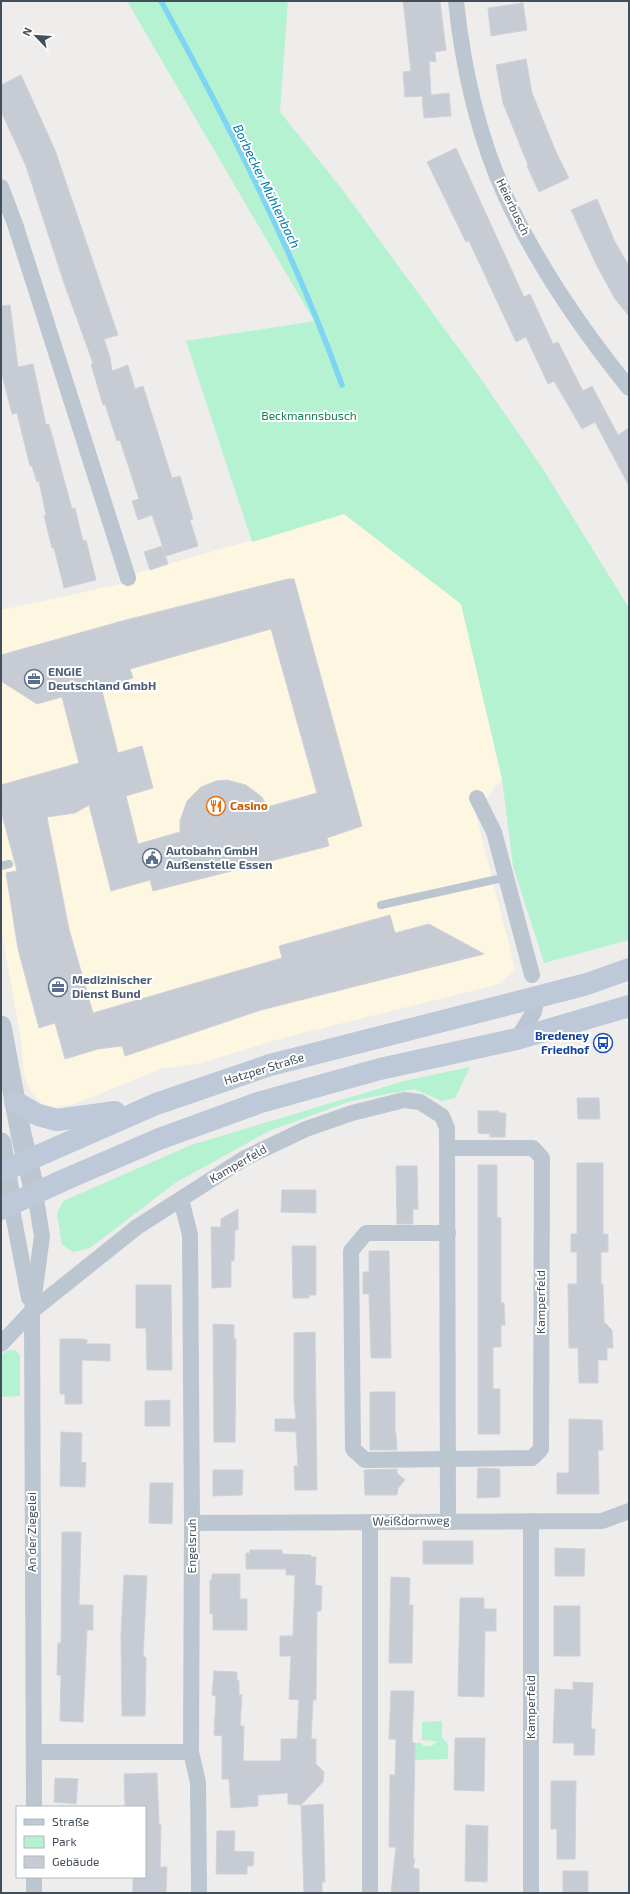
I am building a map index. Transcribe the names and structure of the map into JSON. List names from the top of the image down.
{
  "streets": {
    "main road": ["Hatzper Straße"],
    "street": [
      "Heierbusch",
      "Kamperfeld",
      "Weißdornweg",
      "An der Ziegelei",
      "Engelsruh"
    ]
  },
  "crossings": [
    ["Hatzper Straße", "An der Ziegelei"],
    ["Kamperfeld", "Weißdornweg"],
    ["Kamperfeld", "An der Ziegelei"],
    ["Kamperfeld", "Engelsruh"],
    ["Weißdornweg", "Engelsruh"]
  ],
  "water": ["Borbecker Mühlenbach"],
  "parks": ["Beckmannsbusch"],
  "places": {
    "office": ["ENGIE Deutschland GmbH", "Medizinischer Dienst Bund"],
    "restaurant": ["Casino"],
    "public building": ["Autobahn GmbH Außenstelle Essen"],
    "bus stop": ["Bredeney Friedhof"]
  },
  "legend": ["Straße", "Park", "Gebäude"],
  "north": "top left"
}
